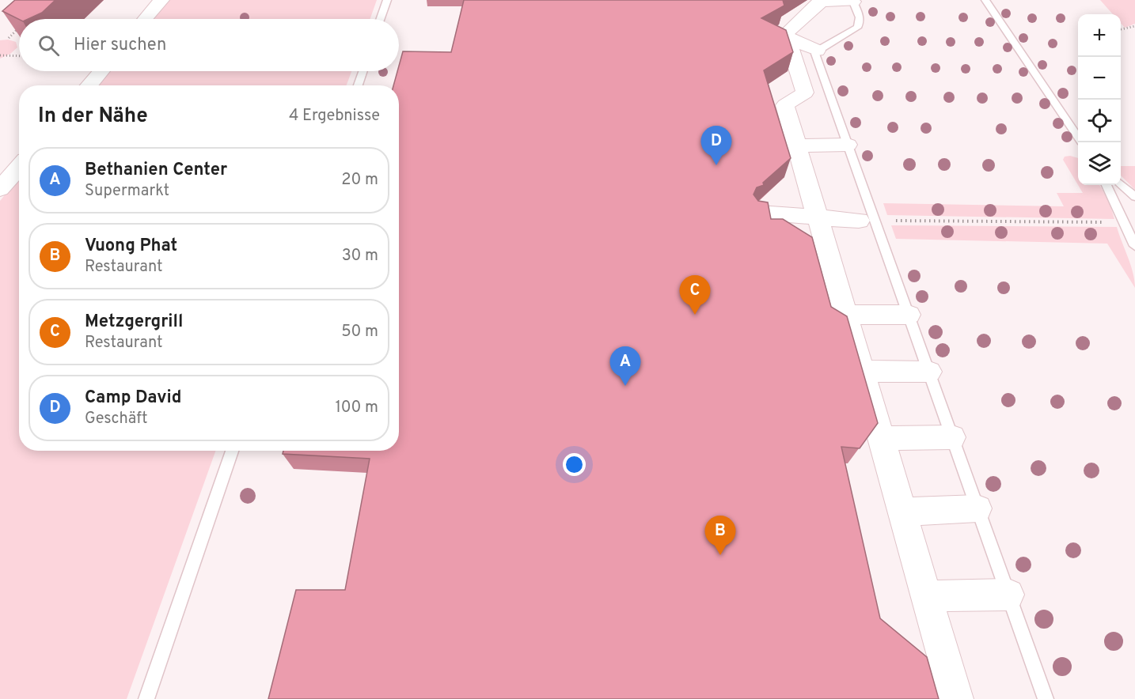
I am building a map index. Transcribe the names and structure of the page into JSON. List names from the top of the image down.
{
  "page": {
    "map_buttons": ["+", "−"],
    "search": "Hier suchen",
    "heading": ["In der Nähe", "4 Ergebnisse"],
    "pins": [
      "D",
      "C",
      "A",
      "B"
    ],
    "list": [
      {
        "mark": "A",
        "name": "Bethanien Center",
        "note": "Supermarkt",
        "value": "20 m"
      },
      {
        "mark": "B",
        "name": "Vuong Phat",
        "note": "Restaurant",
        "value": "30 m"
      },
      {
        "mark": "C",
        "name": "Metzgergrill",
        "note": "Restaurant",
        "value": "50 m"
      },
      {
        "mark": "D",
        "name": "Camp David",
        "note": "Geschäft",
        "value": "100 m"
      }
    ]
  }
}
